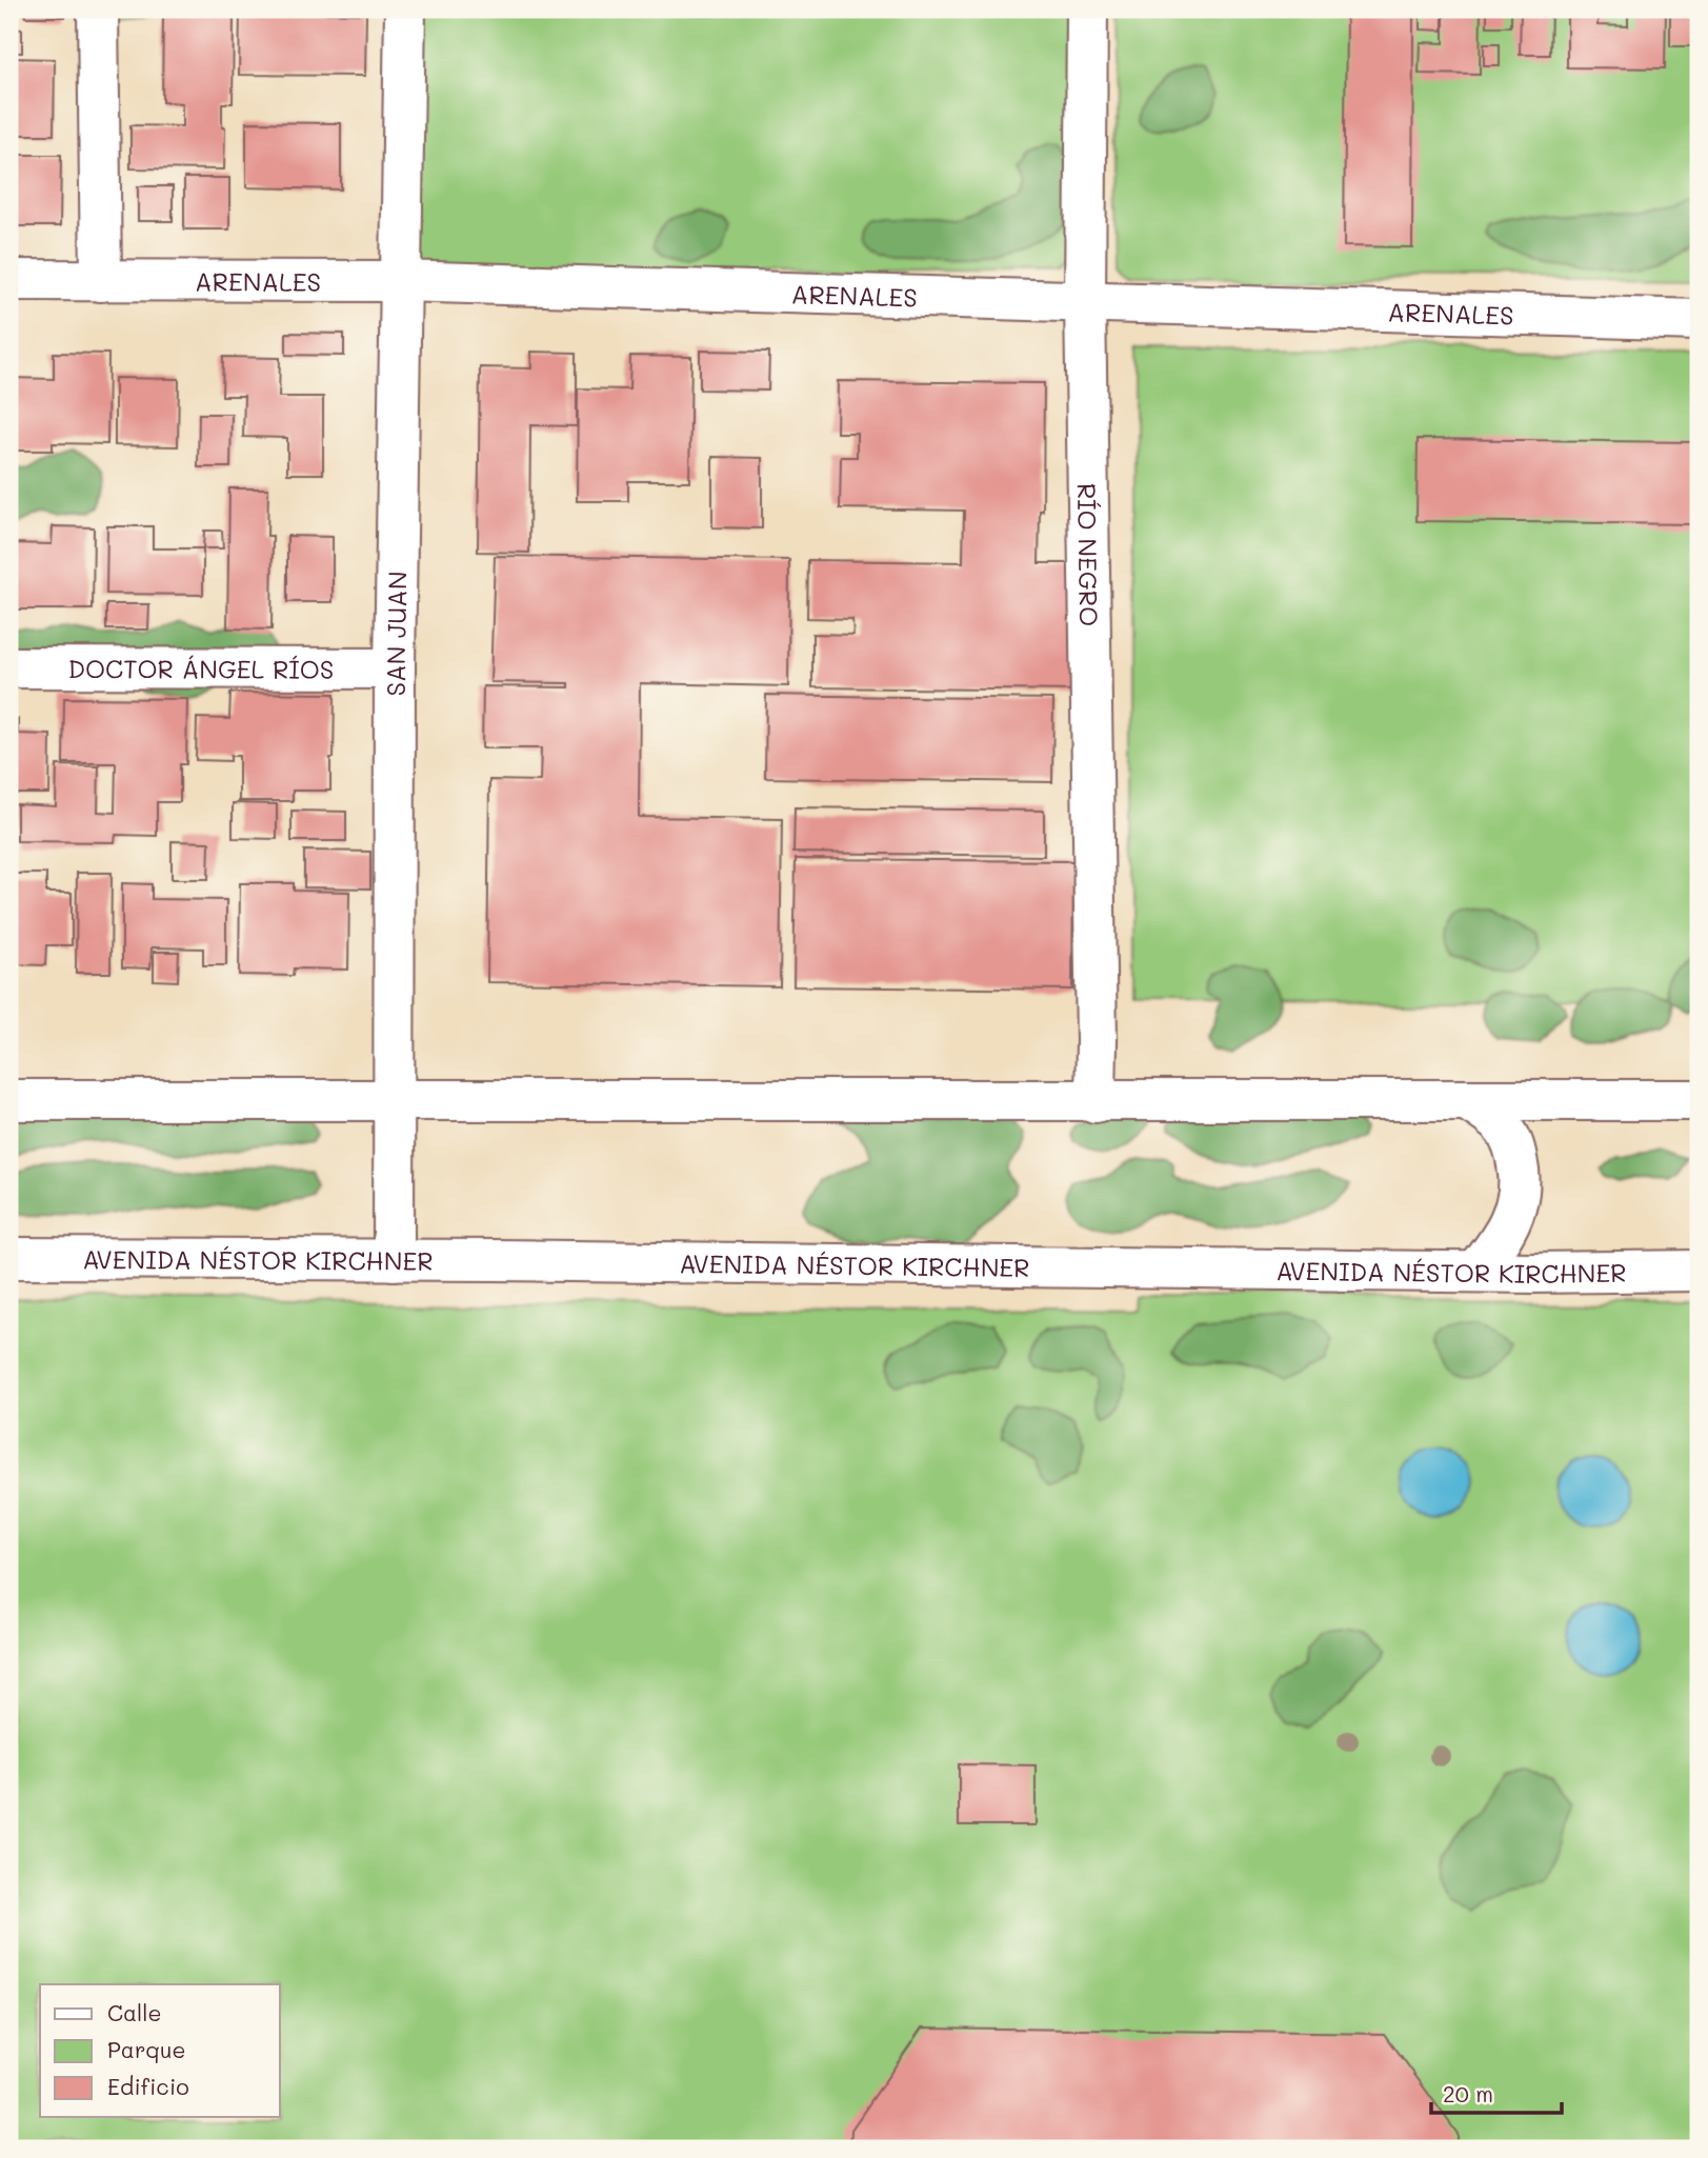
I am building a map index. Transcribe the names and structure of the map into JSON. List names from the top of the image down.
{
  "streets": {
    "street": [
      "ARENALES",
      "RÍO NEGRO",
      "SAN JUAN",
      "DOCTOR ÁNGEL RÍOS",
      "AVENIDA NÉSTOR KIRCHNER"
    ]
  },
  "crossings": [
    ["ARENALES", "RÍO NEGRO"],
    ["ARENALES", "SAN JUAN"],
    ["SAN JUAN", "DOCTOR ÁNGEL RÍOS"],
    ["SAN JUAN", "AVENIDA NÉSTOR KIRCHNER"]
  ],
  "legend": ["Calle", "Parque", "Edificio"],
  "scale_bar": "20 m"
}
